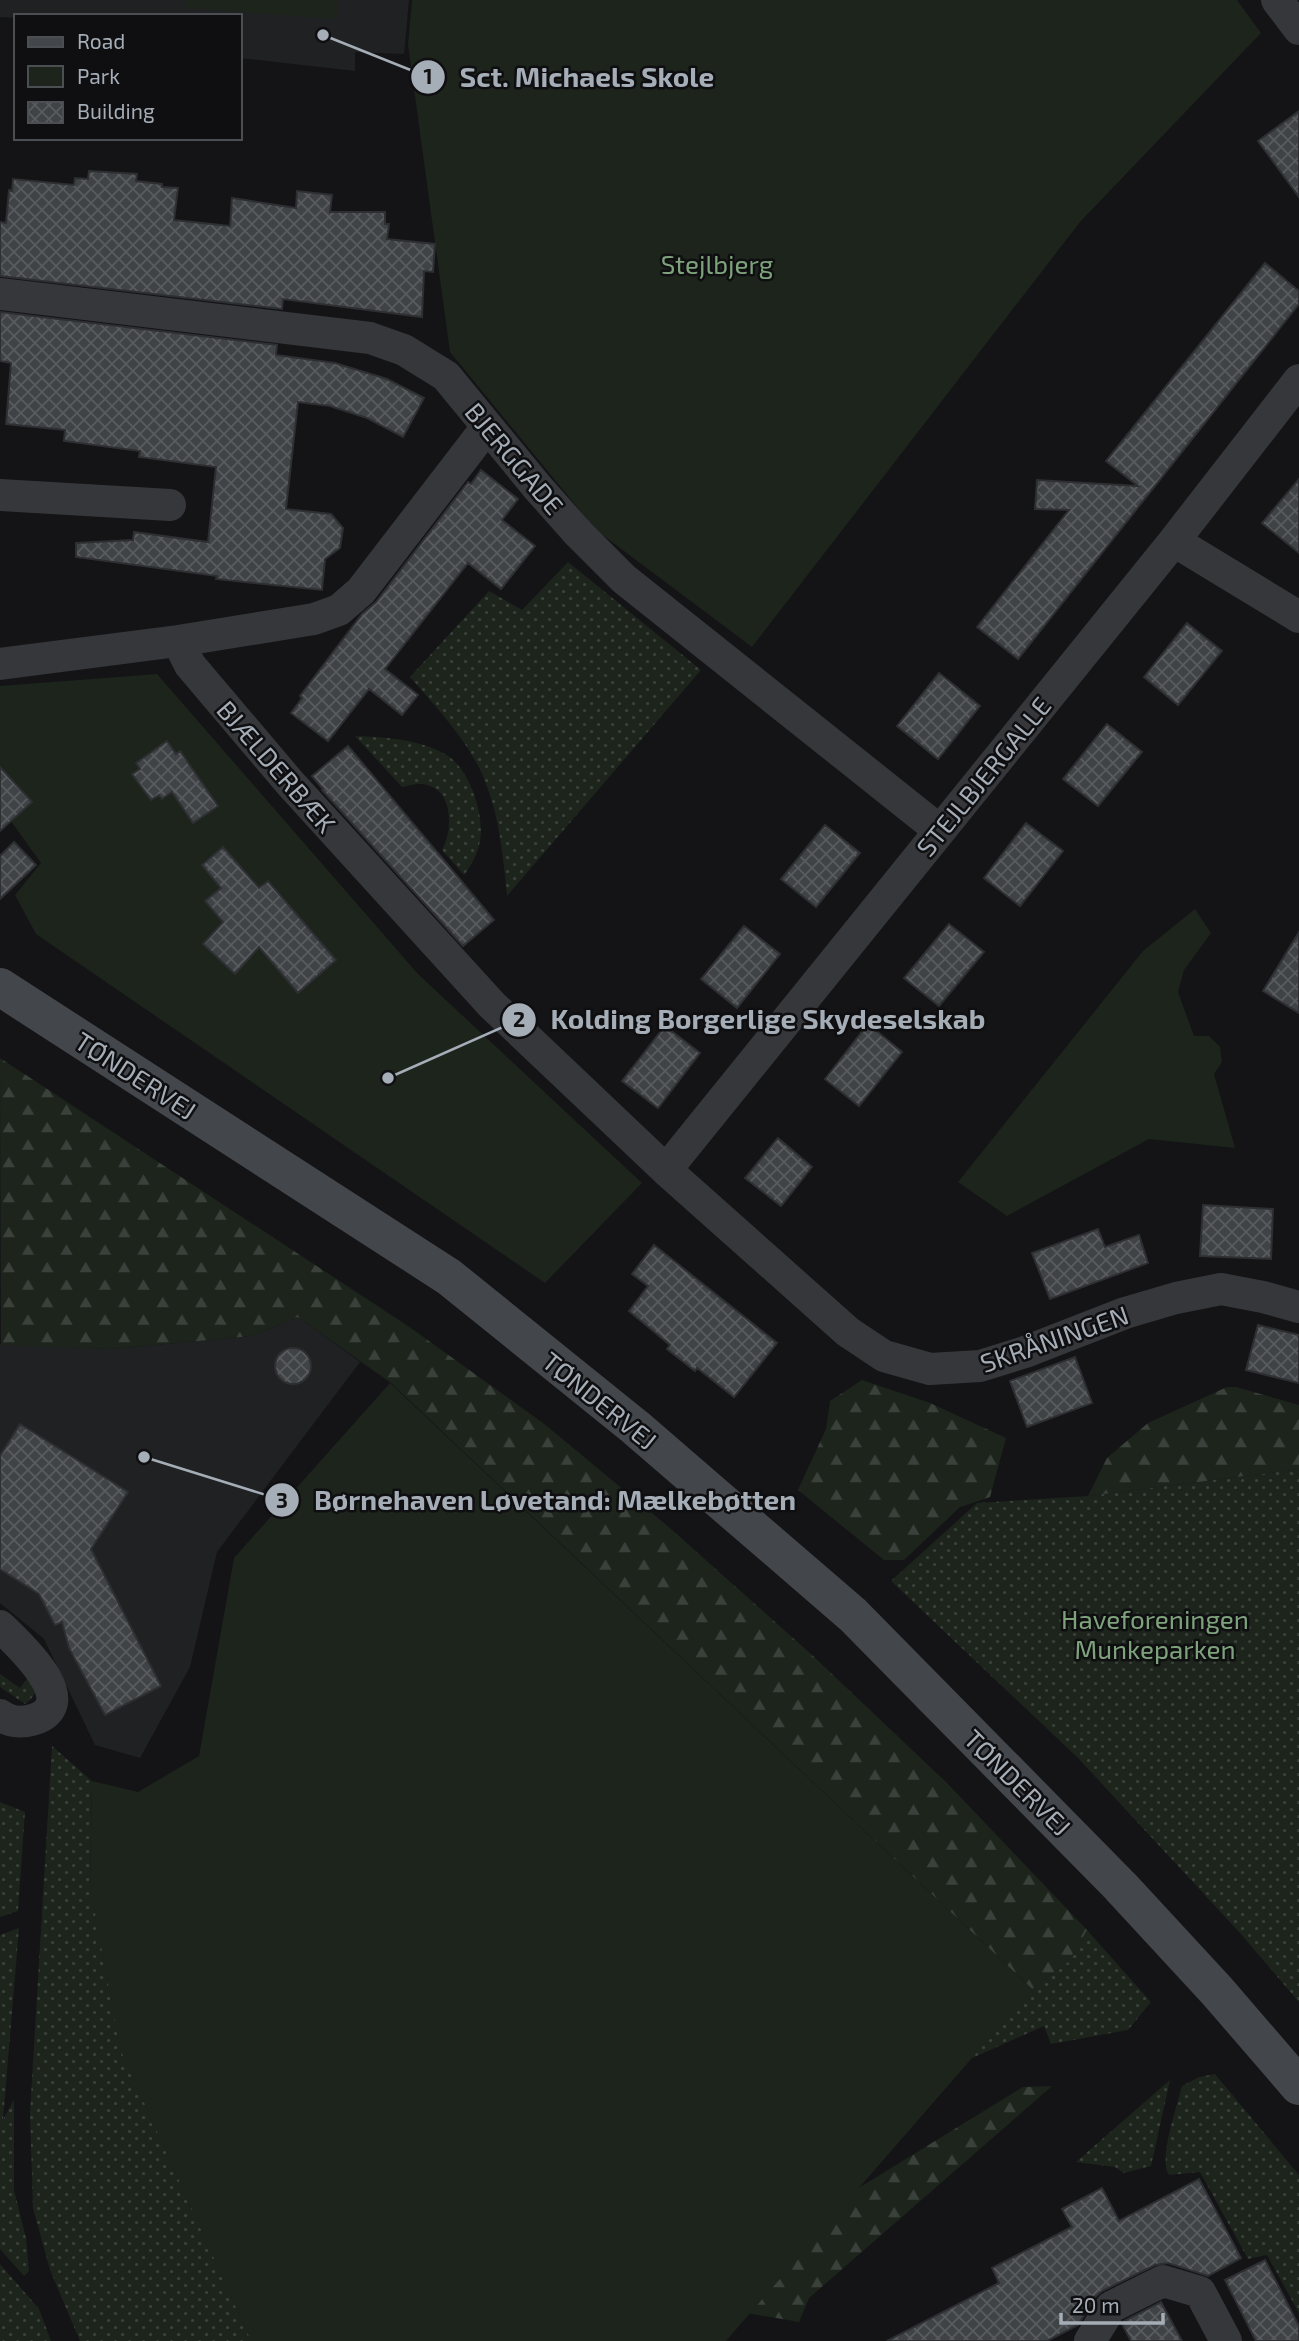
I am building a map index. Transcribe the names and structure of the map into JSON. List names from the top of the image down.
{
  "streets": {
    "street": [
      "BJERGGADE",
      "BJÆLDERBÆK",
      "STEJLBJERGALLE",
      "TØNDERVEJ",
      "SKRÅNINGEN"
    ]
  },
  "crossings": [
    ["BJERGGADE", "STEJLBJERGALLE"],
    ["BJÆLDERBÆK", "STEJLBJERGALLE"],
    ["BJÆLDERBÆK", "SKRÅNINGEN"],
    ["STEJLBJERGALLE", "SKRÅNINGEN"]
  ],
  "parks": ["Stejlbjerg", "Haveforeningen Munkeparken"],
  "places": ["Sct. Michaels Skole", "Kolding Borgerlige Skydeselskab", "Børnehaven Løvetand: Mælkebøtten"],
  "legend": ["Road", "Park", "Building"],
  "scale_bar": "20 m"
}
